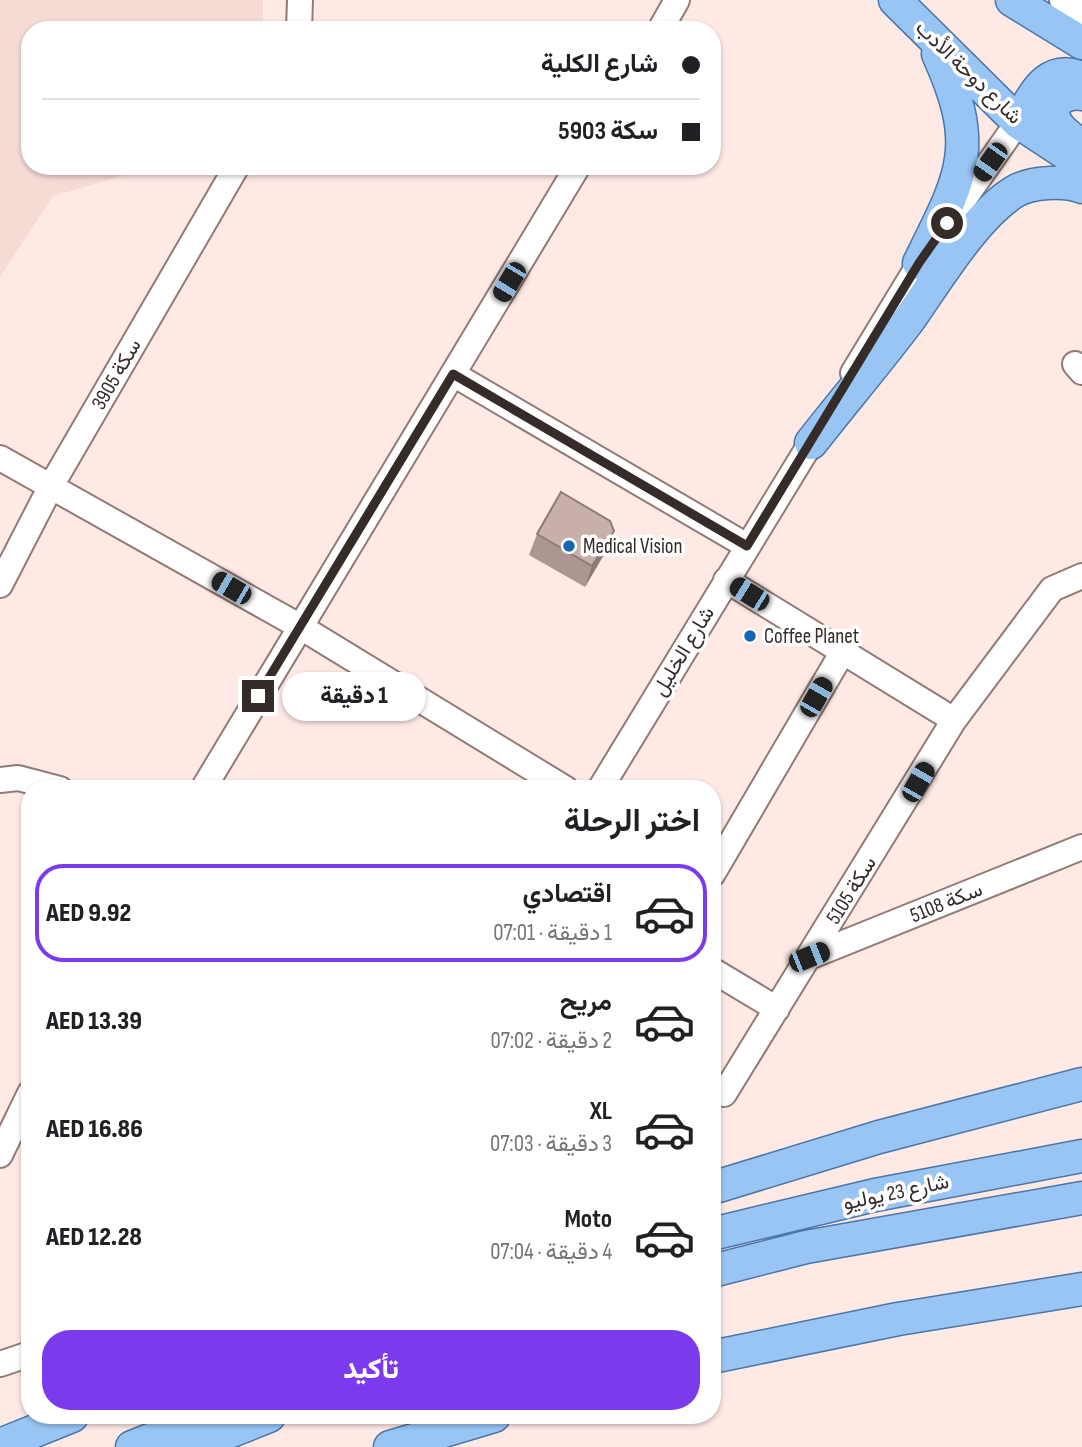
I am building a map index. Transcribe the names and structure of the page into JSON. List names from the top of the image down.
{
  "streets": {
    "main road": ["شارع دوحة الأدب", "شارع 23 يوليو"],
    "street": [
      "سكة 3905",
      "شارع الخليل",
      "سكة 5105",
      "سكة 5108"
    ]
  },
  "crossings": [
    ["شارع دوحة الأدب", "شارع الخليل"],
    ["سكة 5105", "سكة 5108"]
  ],
  "places": ["Medical Vision", "Coffee Planet"],
  "page": {
    "banner": ["شارع الكلية", "سكة 5903"],
    "bubble": "1 دقيقة",
    "heading": "اختر الرحلة",
    "list": [
      {
        "name": "اقتصادي",
        "note": "1 دقيقة · 07:01",
        "value": "AED 9.92"
      },
      {
        "name": "مريح",
        "note": "2 دقيقة · 07:02",
        "value": "AED 13.39"
      },
      {
        "name": "XL",
        "note": "3 دقيقة · 07:03",
        "value": "AED 16.86"
      },
      {
        "name": "Moto",
        "note": "4 دقيقة · 07:04",
        "value": "AED 12.28"
      }
    ],
    "buttons": "تأكيد"
  }
}
